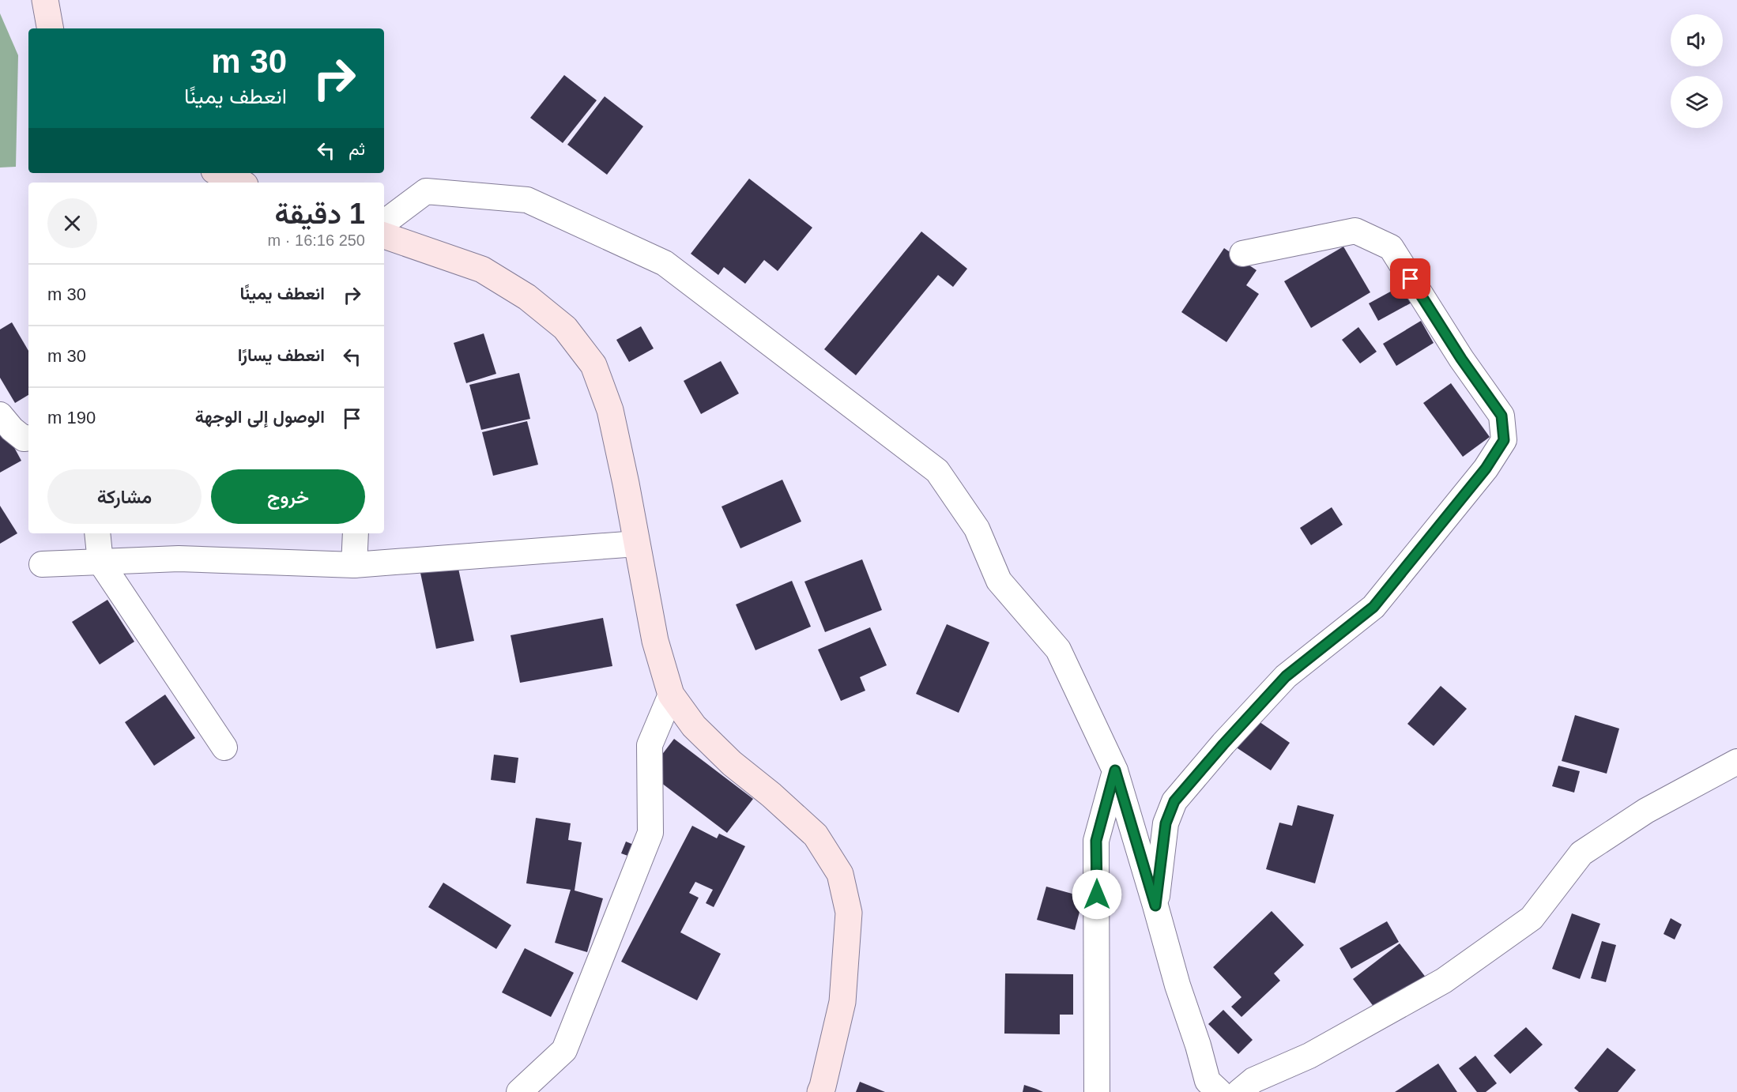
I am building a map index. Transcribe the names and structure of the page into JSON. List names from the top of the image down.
{
  "page": {
    "turn": ["30 m", "انعطف يمينًا"],
    "then": "ثم",
    "heading": ["1 دقيقة", "250 m · 16:16"],
    "list": [
      {
        "name": "انعطف يمينًا",
        "value": "30 m"
      },
      {
        "name": "انعطف يسارًا",
        "value": "30 m"
      },
      {
        "name": "الوصول إلى الوجهة",
        "value": "190 m"
      }
    ],
    "buttons": ["خروج", "مشاركة"]
  }
}
